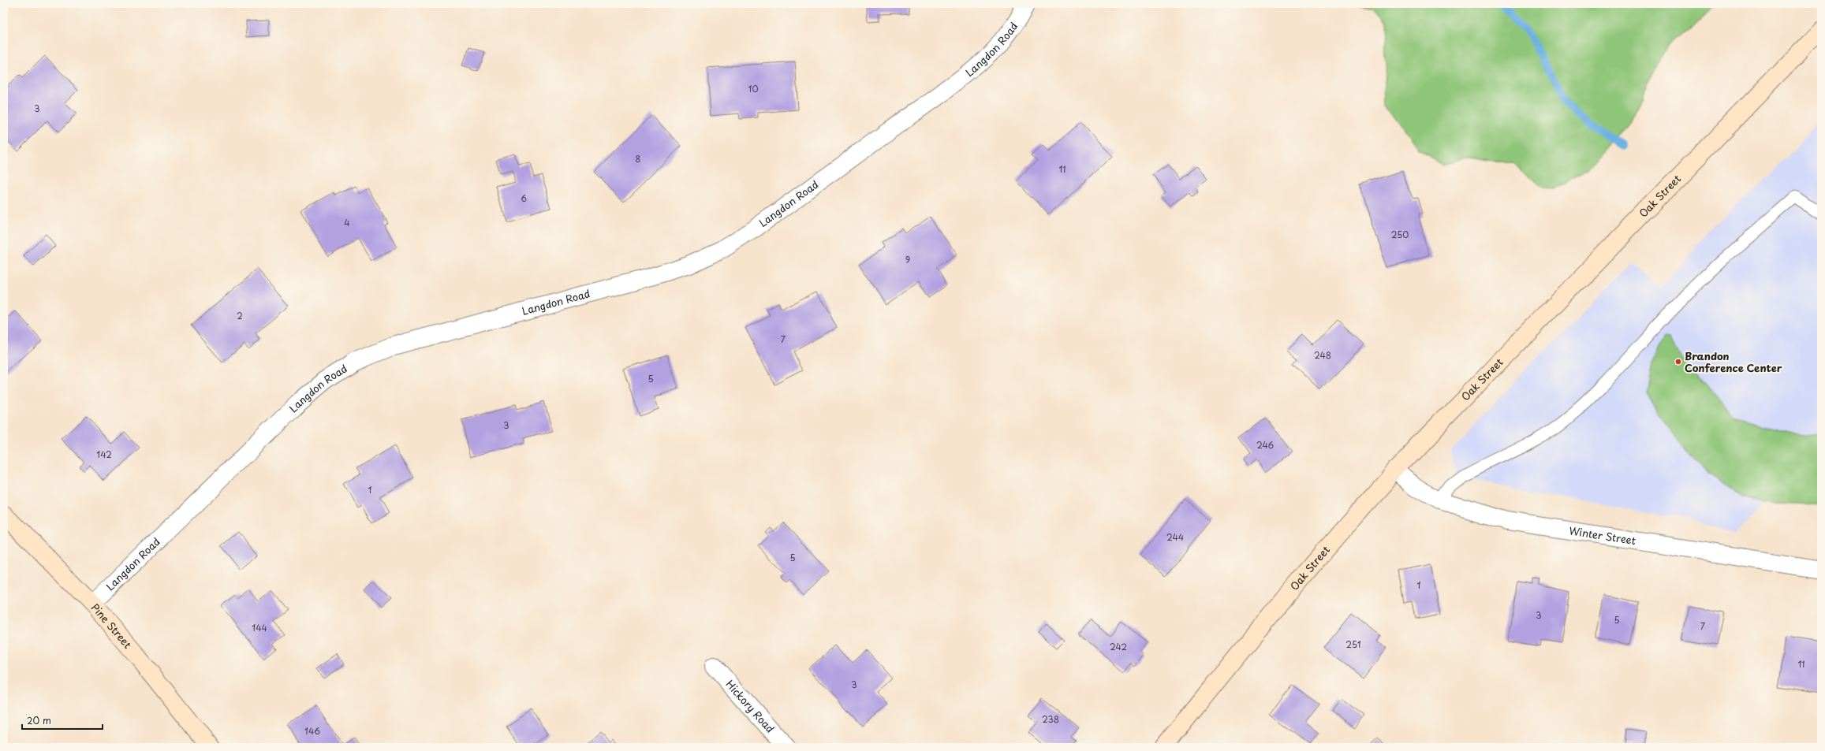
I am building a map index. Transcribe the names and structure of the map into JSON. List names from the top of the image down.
{
  "streets": {
    "main road": ["Oak Street", "Pine Street"],
    "street": ["Langdon Road", "Winter Street", "Hickory Road"]
  },
  "crossings": [
    ["Langdon Road", "Pine Street"],
    ["Oak Street", "Winter Street"]
  ],
  "places": ["Brandon Conference Center"],
  "house_numbers": [
    "10",
    "3",
    "8",
    "11",
    "6",
    "4",
    "250",
    "9",
    "2",
    "7",
    "248",
    "5",
    "3",
    "246",
    "142",
    "1",
    "244",
    "5",
    "1",
    "3",
    "5",
    "7",
    "144",
    "251",
    "242",
    "11",
    "3",
    "238",
    "146"
  ],
  "scale_bar": "20 m"
}
